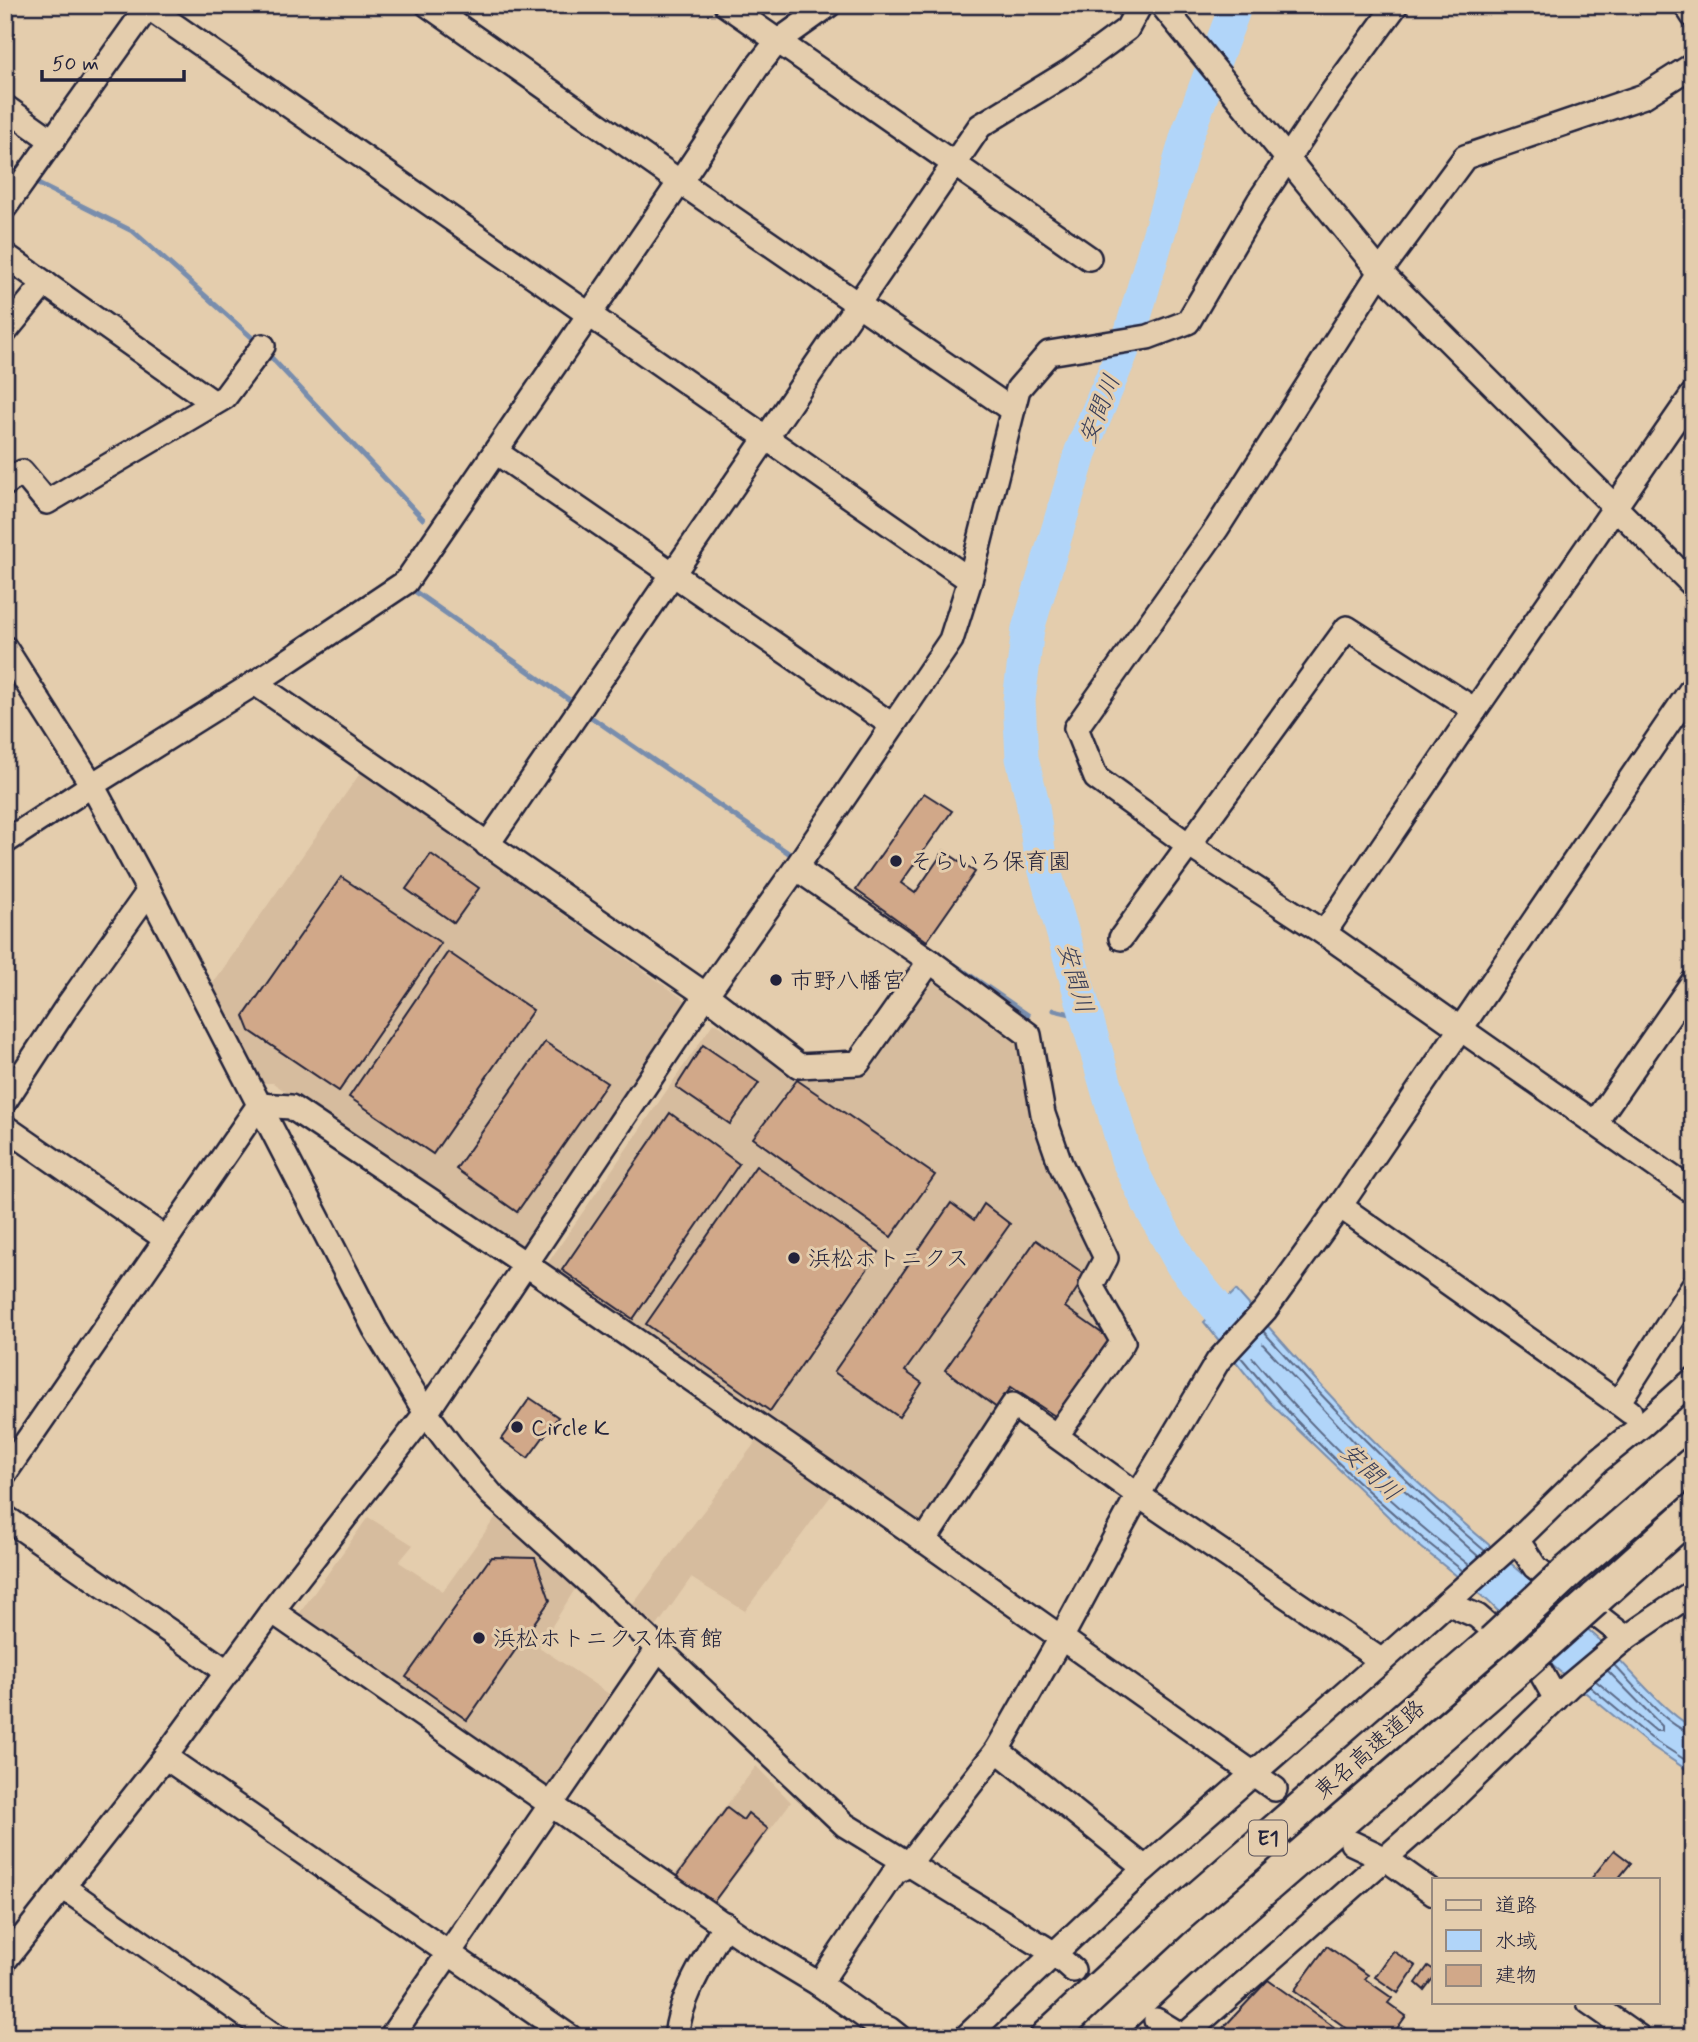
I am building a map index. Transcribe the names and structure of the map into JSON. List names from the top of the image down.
{
  "streets": {
    "highway": ["東名高速道路", "E1"]
  },
  "water": ["安間川"],
  "places": [
    "そらいろ保育園",
    "市野八幡宮",
    "浜松ホトニクス",
    "Circle K",
    "浜松ホトニクス体育館"
  ],
  "legend": ["道路", "水域", "建物"],
  "scale_bar": "50 m"
}
